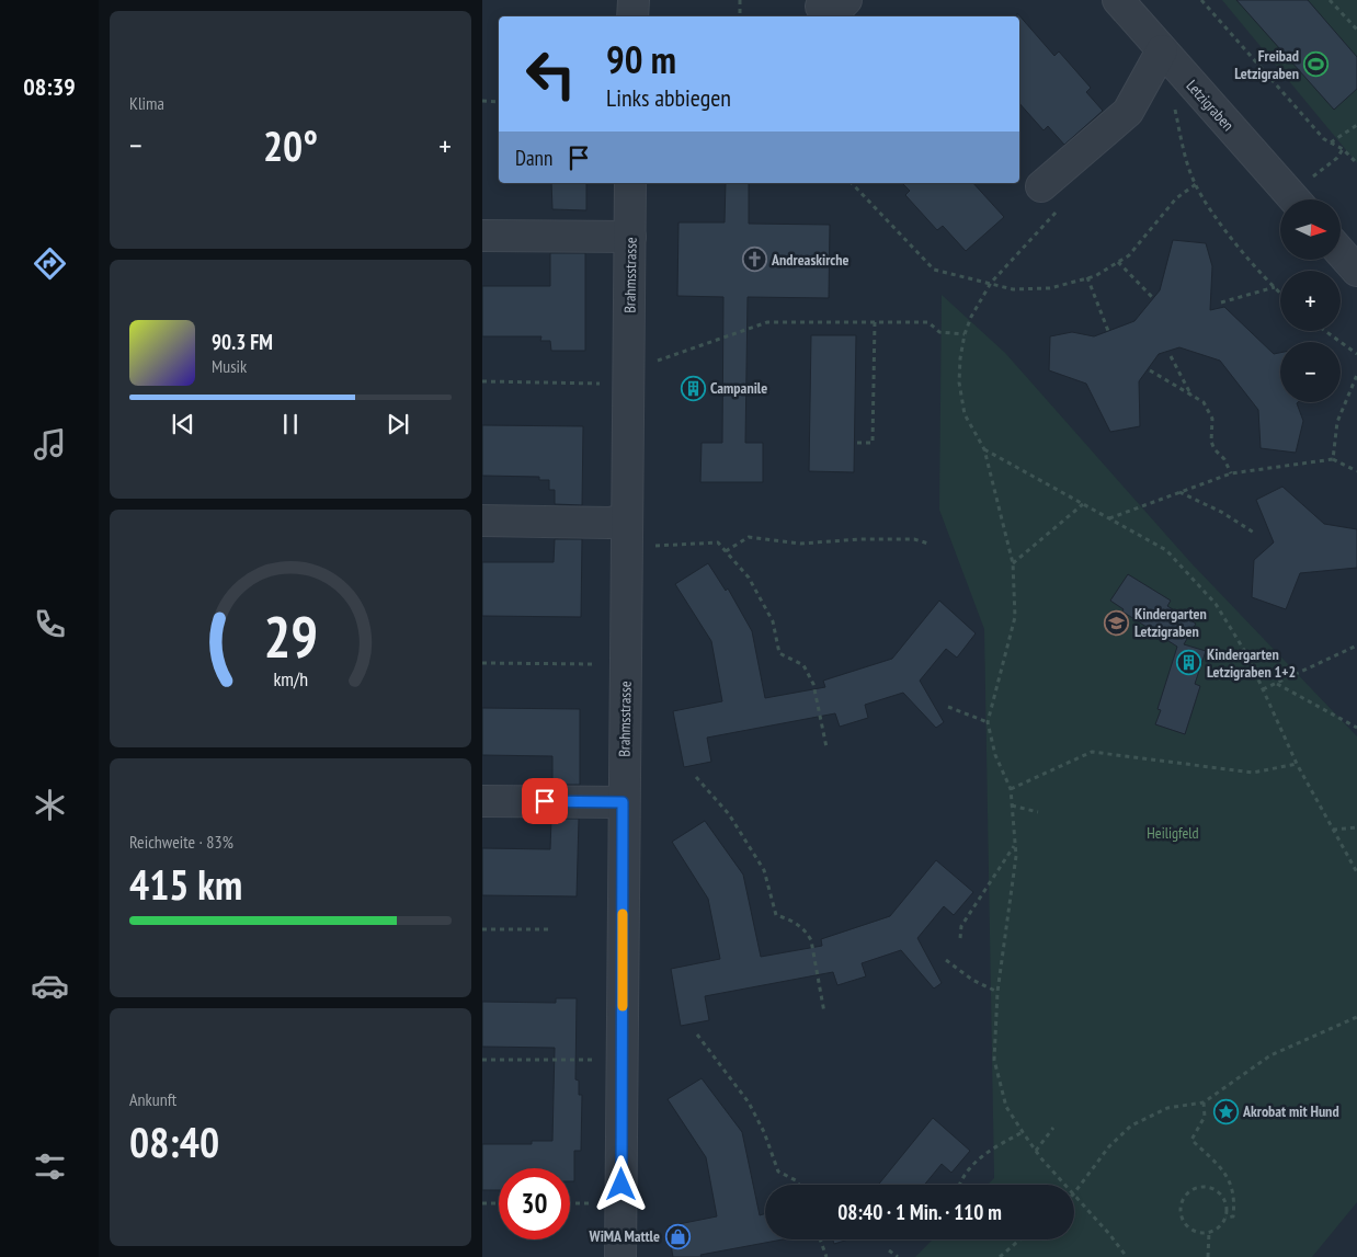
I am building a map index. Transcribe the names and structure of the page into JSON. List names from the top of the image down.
{
  "streets": {
    "street": ["Letzigraben", "Brahmsstrasse"]
  },
  "parks": ["Heiligfeld"],
  "places": {
    "sports": ["Freibad Letzigraben"],
    "church": ["Andreaskirche"],
    "building": ["Campanile", "Kindergarten Letzigraben 1+2"],
    "school or university": ["Kindergarten Letzigraben"],
    "place": ["Akrobat mit Hund"],
    "shop": ["WiMA Mattle"]
  },
  "north": "right",
  "page": {
    "tabs": "08:39",
    "tile": [
      "Klima",
      ["Reichweite · 83%", "415 km"],
      ["Ankunft", "08:40"]
    ],
    "turn": ["90 m", "Links abbiegen"],
    "heat": ["−", "20°", "+"],
    "then": "Dann",
    "map_buttons": ["+", "−"],
    "song": ["90.3 FM", "Musik"],
    "limit": "30",
    "trip": "08:40 · 1 Min. · 110 m",
    "gauge": ["29", "km/h"]
  }
}
